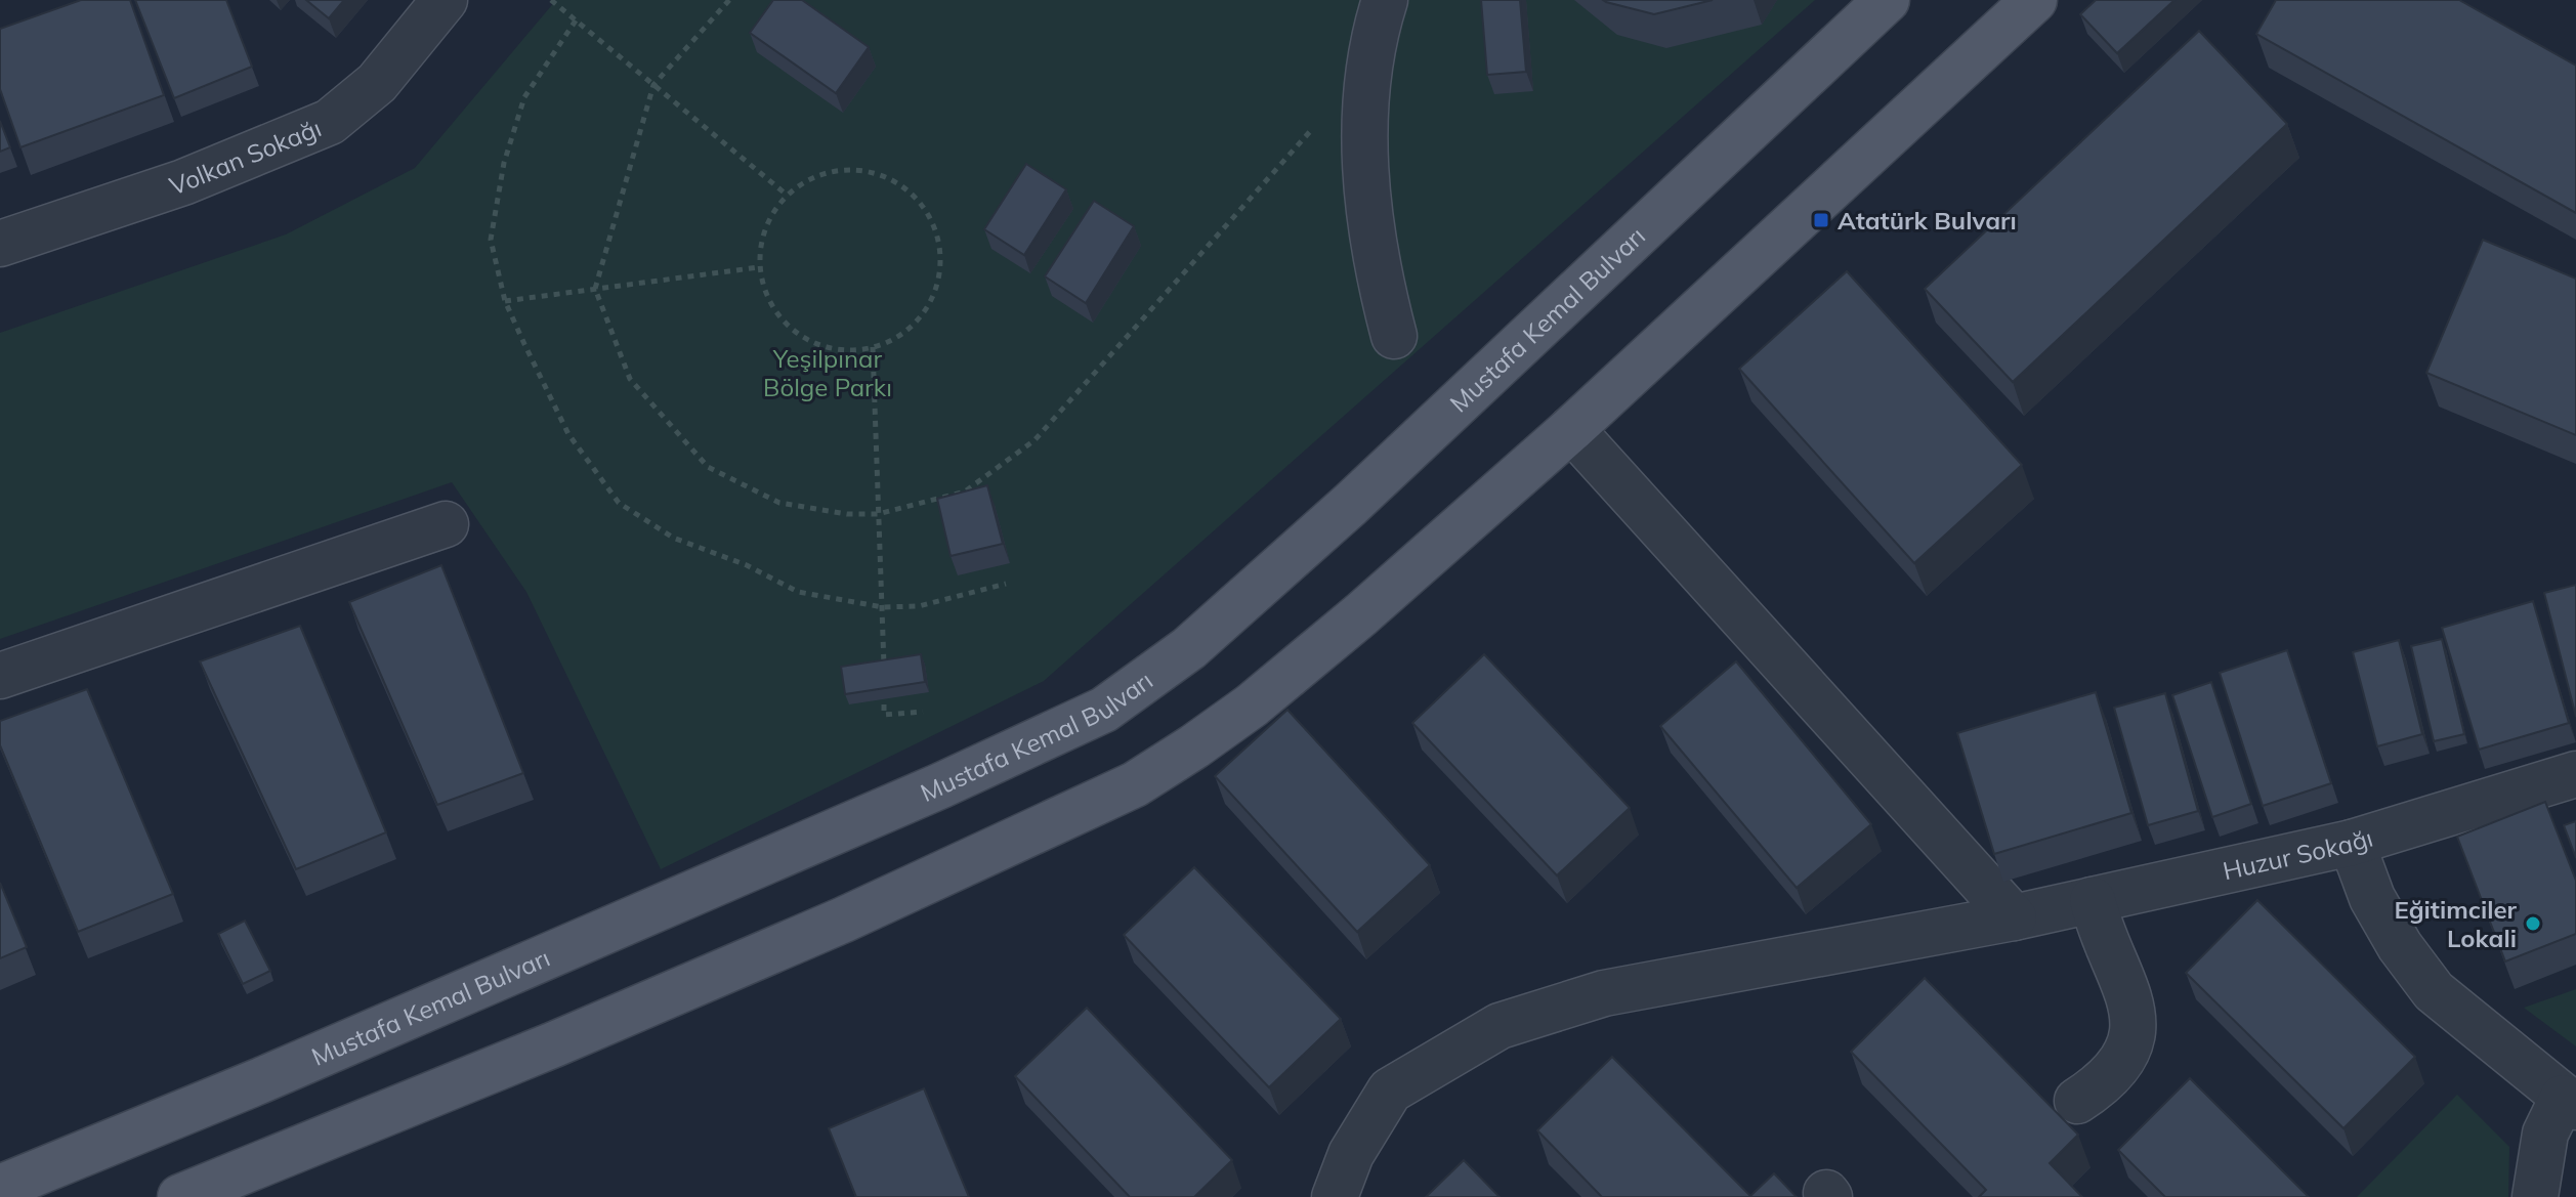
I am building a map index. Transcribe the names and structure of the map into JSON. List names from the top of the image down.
{
  "streets": {
    "main road": ["Mustafa Kemal Bulvarı"],
    "street": ["Volkan Sokağı", "Huzur Sokağı"]
  },
  "parks": ["Yeşilpınar Bölge Parkı"],
  "places": {
    "transit": ["Atatürk Bulvarı"],
    "other": ["Eğitimciler Lokali"]
  }
}
